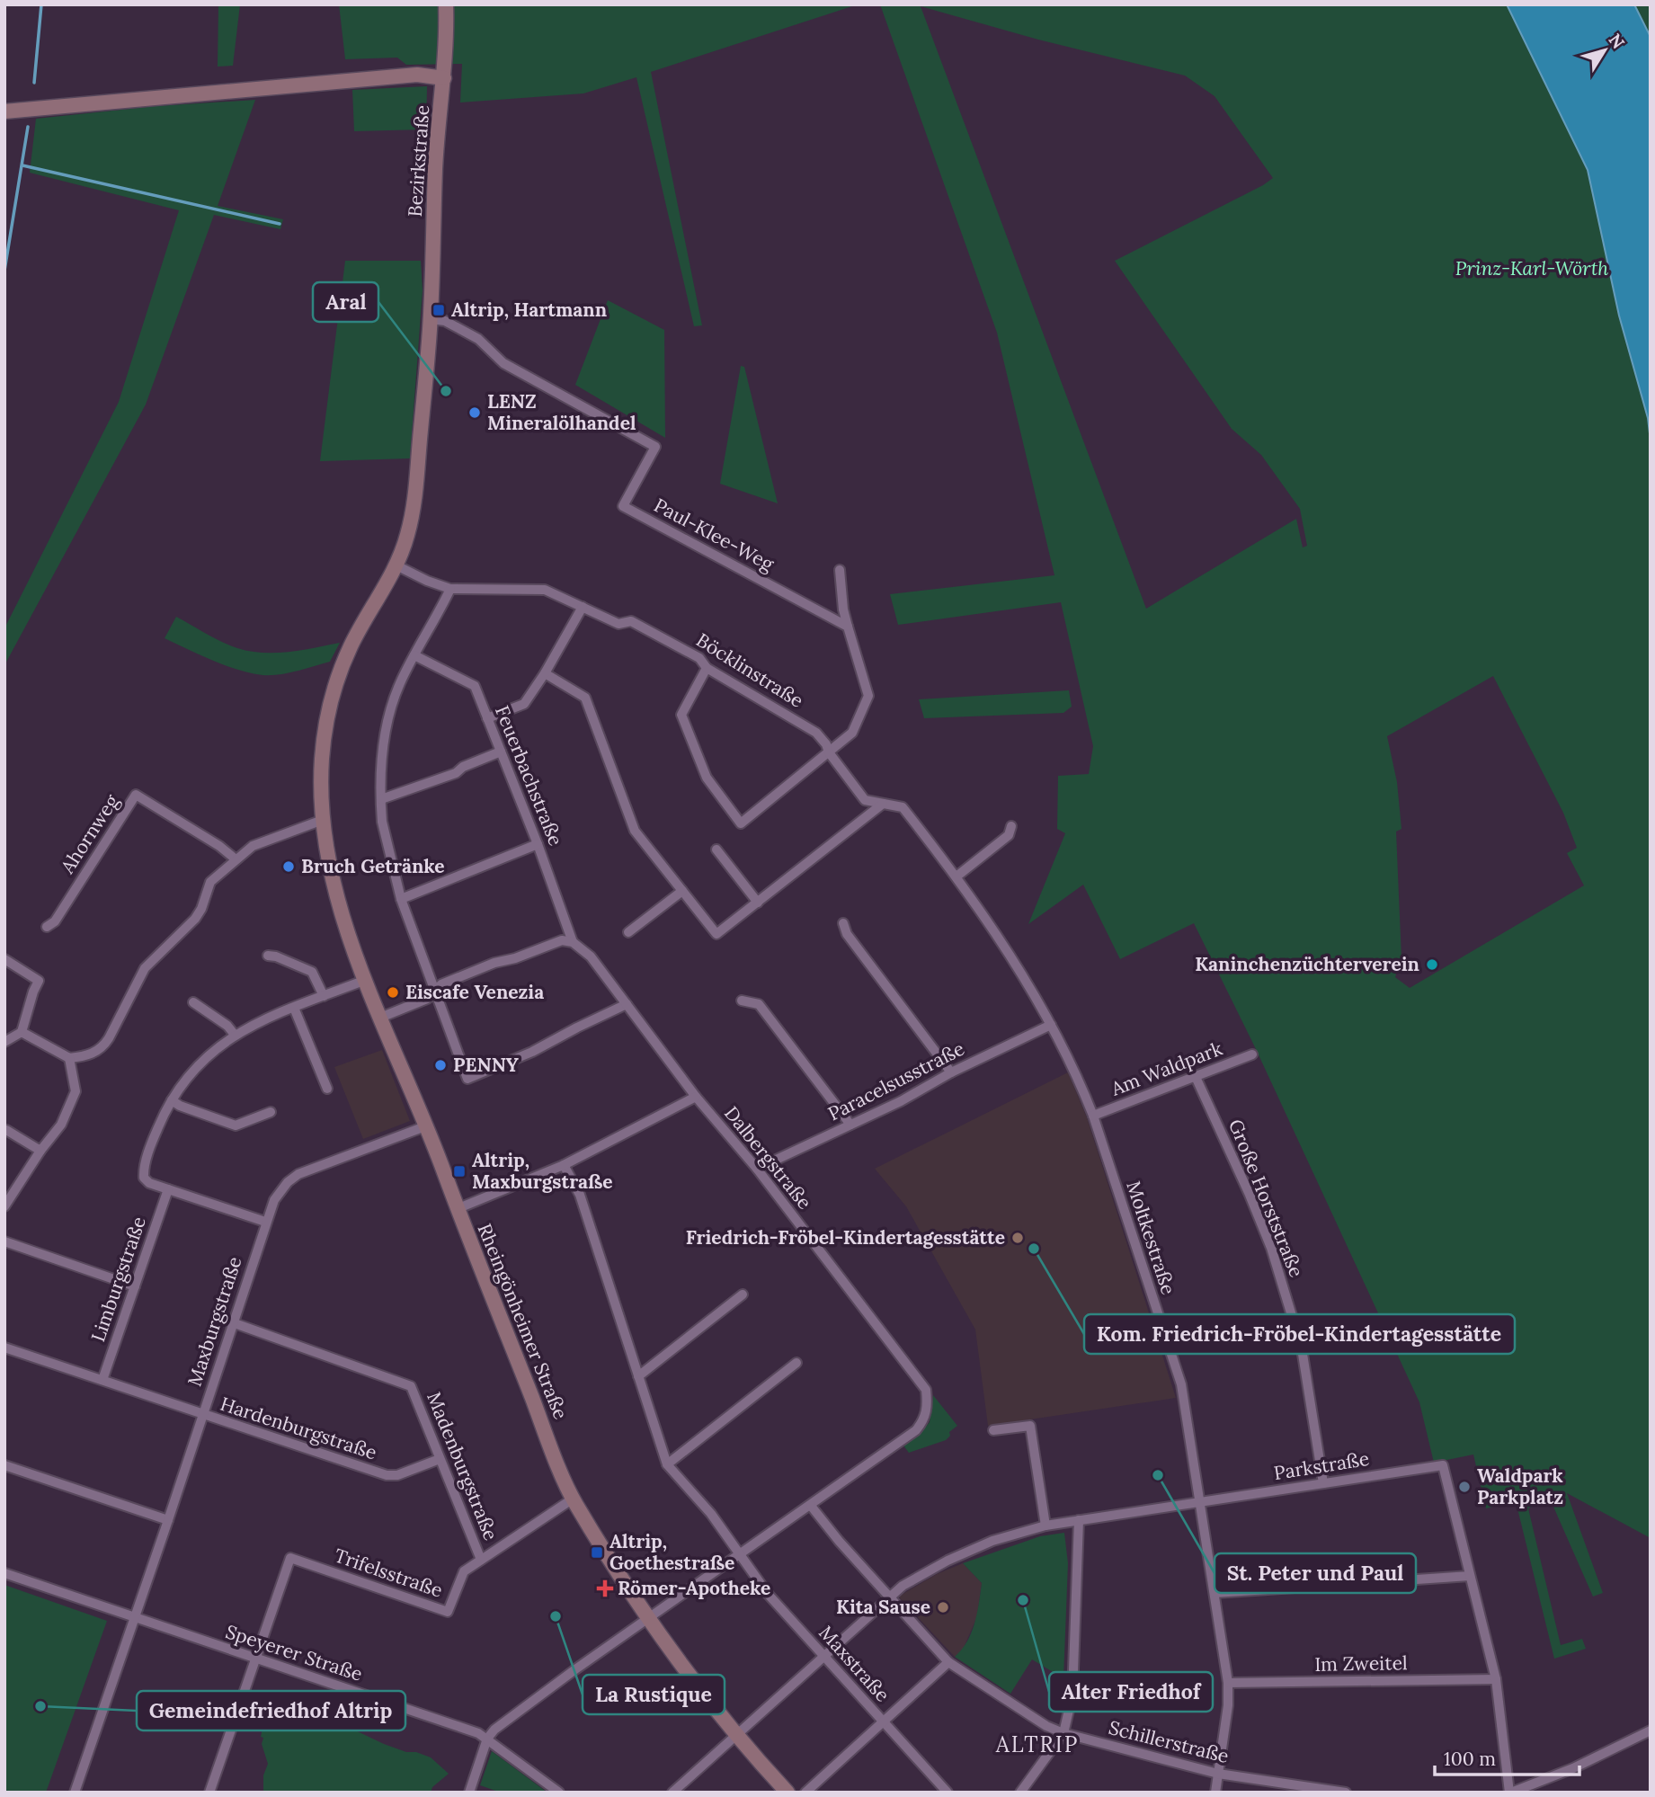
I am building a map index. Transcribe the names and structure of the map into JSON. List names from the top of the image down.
{
  "streets": {
    "street": [
      "Bezirkstraße",
      "Paul-Klee-Weg",
      "Böcklinstraße",
      "Feuerbachstraße",
      "Ahornweg",
      "Am Waldpark",
      "Paracelsusstraße",
      "Dalbergstraße",
      "Große Horststraße",
      "Moltkestraße",
      "Limburgstraße",
      "Maxburgstraße",
      "Rheingönheimer Straße",
      "Hardenburgstraße",
      "Madenburgstraße",
      "Parkstraße",
      "Trifelsstraße",
      "Speyerer Straße",
      "Maxstraße",
      "Im Zweitel",
      "Schillerstraße"
    ]
  },
  "crossings": [
    ["Bezirkstraße", "Paul-Klee-Weg"],
    ["Bezirkstraße", "Böcklinstraße"],
    ["Bezirkstraße", "Rheingönheimer Straße"],
    ["Böcklinstraße", "Moltkestraße"],
    ["Böcklinstraße", "Rheingönheimer Straße"],
    ["Feuerbachstraße", "Dalbergstraße"],
    ["Am Waldpark", "Große Horststraße"],
    ["Am Waldpark", "Moltkestraße"],
    ["Paracelsusstraße", "Dalbergstraße"],
    ["Paracelsusstraße", "Moltkestraße"],
    ["Dalbergstraße", "Rheingönheimer Straße"],
    ["Dalbergstraße", "Speyerer Straße"],
    ["Dalbergstraße", "Maxstraße"],
    ["Dalbergstraße", "Schillerstraße"],
    ["Große Horststraße", "Parkstraße"],
    ["Moltkestraße", "Parkstraße"],
    ["Moltkestraße", "Im Zweitel"],
    ["Moltkestraße", "Schillerstraße"],
    ["Limburgstraße", "Hardenburgstraße"],
    ["Maxburgstraße", "Rheingönheimer Straße"],
    ["Maxburgstraße", "Hardenburgstraße"],
    ["Maxburgstraße", "Madenburgstraße"],
    ["Maxburgstraße", "Speyerer Straße"],
    ["Rheingönheimer Straße", "Parkstraße"],
    ["Rheingönheimer Straße", "Trifelsstraße"],
    ["Hardenburgstraße", "Madenburgstraße"],
    ["Madenburgstraße", "Trifelsstraße"],
    ["Parkstraße", "Maxstraße"],
    ["Parkstraße", "Im Zweitel"],
    ["Parkstraße", "Schillerstraße"],
    ["Trifelsstraße", "Speyerer Straße"]
  ],
  "districts": ["ALTRIP"],
  "parks": ["Prinz-Karl-Wörth"],
  "places": {
    "transit": ["Altrip, Hartmann", "Altrip, Maxburgstraße", "Altrip, Goethestraße"],
    "other": [
      "Aral",
      "LENZ Mineralölhandel",
      "Bruch Getränke",
      "Kaninchenzüchterverein",
      "Eiscafe Venezia",
      "PENNY",
      "Friedrich-Fröbel-Kindertagesstätte",
      "Kom. Friedrich-Fröbel-Kindertagesstätte",
      "St. Peter und Paul",
      "Waldpark Parkplatz",
      "Alter Friedhof",
      "Kita Sause",
      "La Rustique",
      "Gemeindefriedhof Altrip"
    ],
    "health": ["Römer-Apotheke"]
  },
  "scale_bar": "100 m",
  "north": "top right"
}
